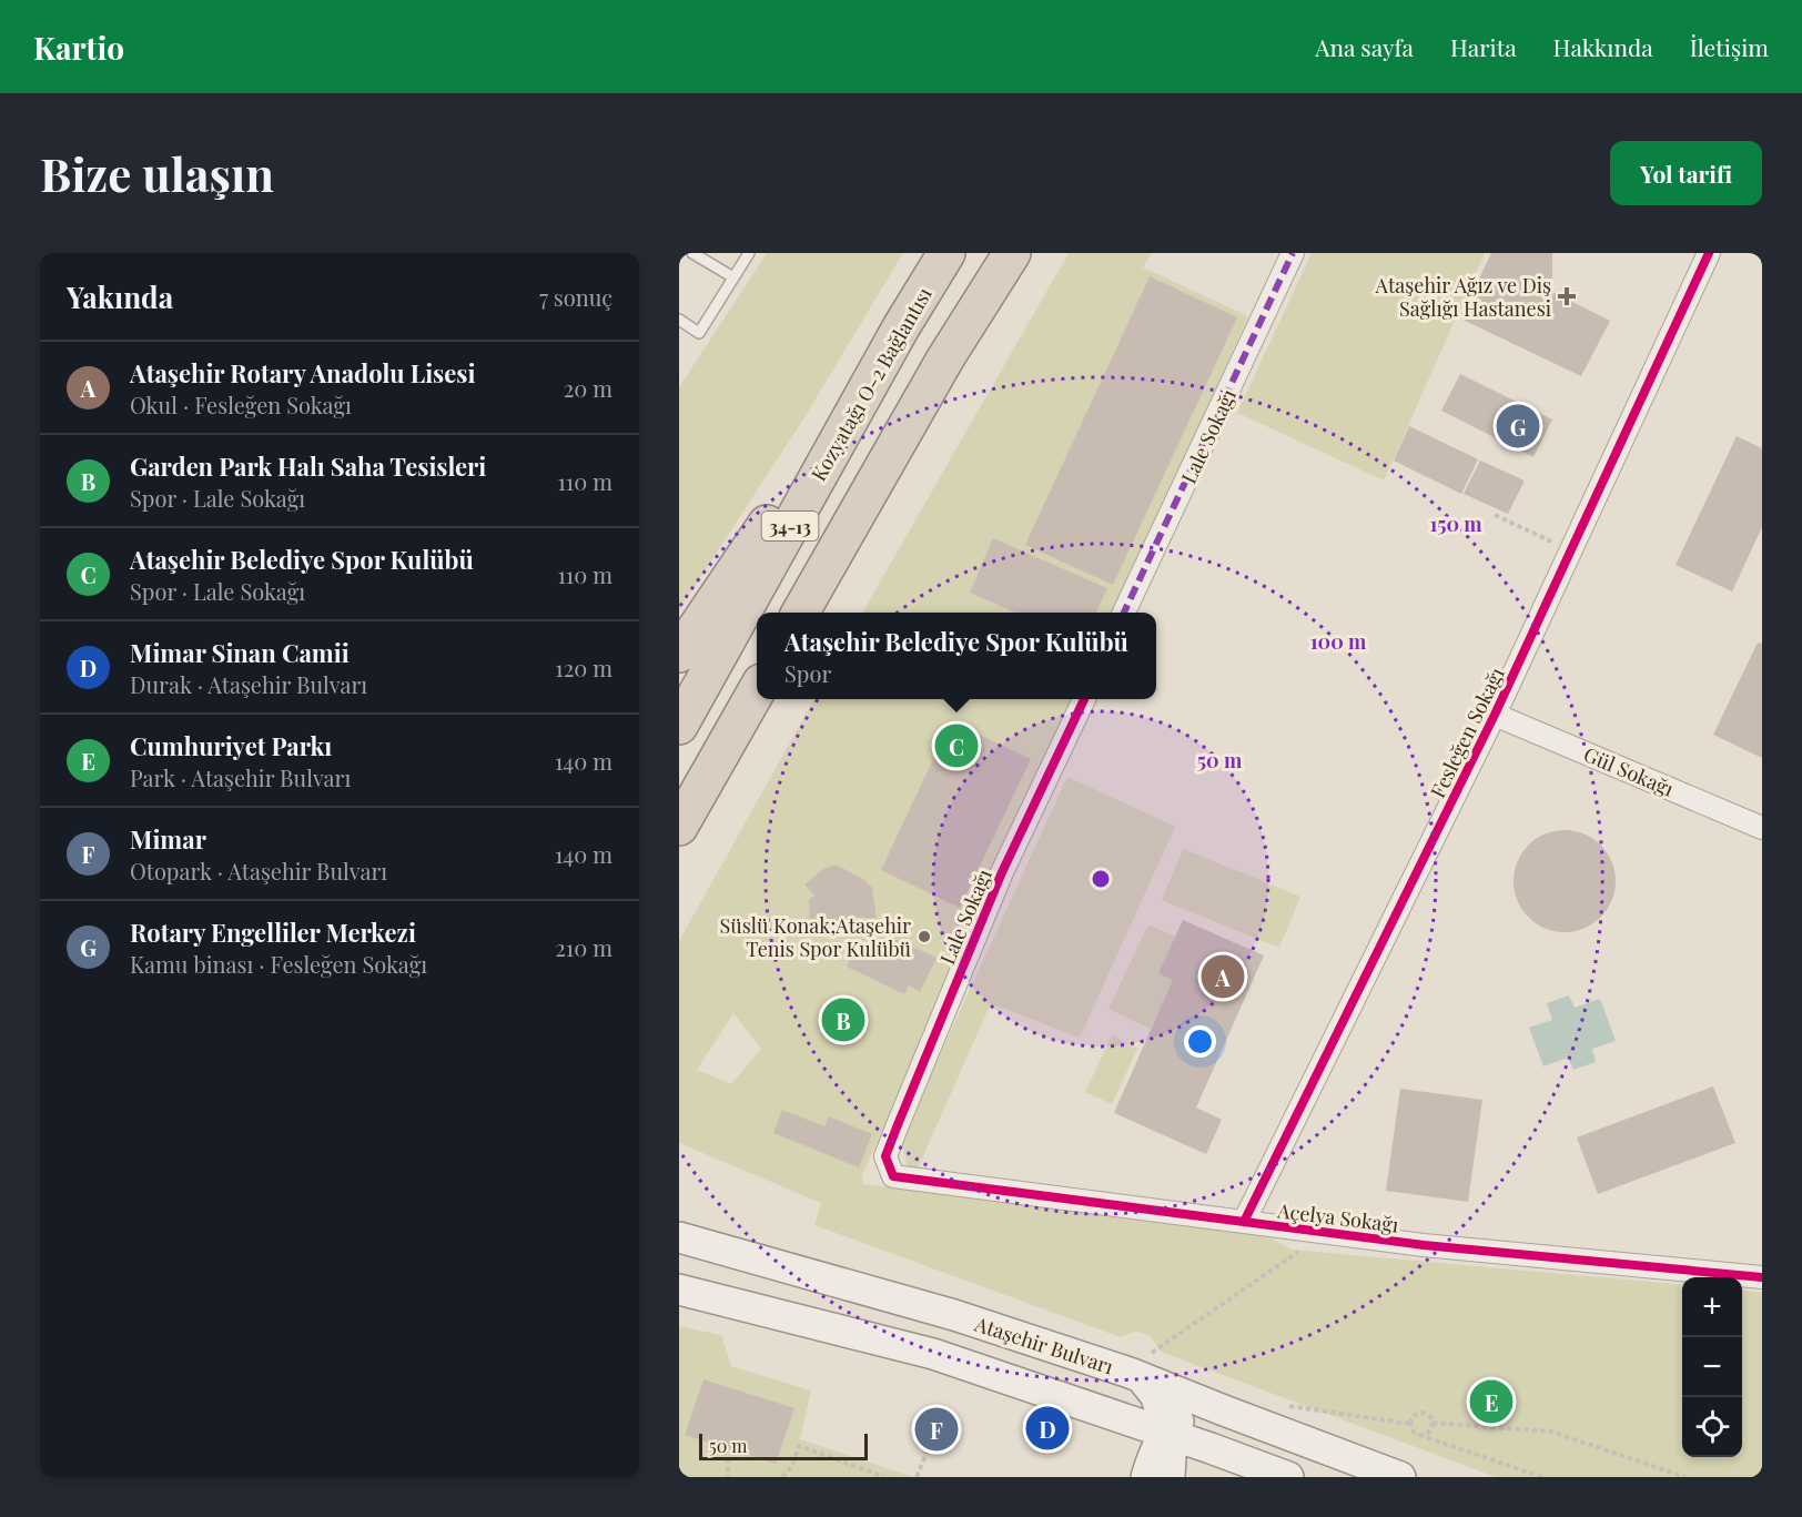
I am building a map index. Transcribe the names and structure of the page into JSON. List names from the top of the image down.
{
  "streets": {
    "highway": ["Kozyatağı O-2 Bağlantısı", "34-13"],
    "main road": ["Ataşehir Bulvarı"],
    "street": [
      "Lale Sokağı",
      "Fesleğen Sokağı",
      "Gül Sokağı",
      "Açelya Sokağı"
    ]
  },
  "crossings": [
    ["Lale Sokağı", "Açelya Sokağı"],
    ["Fesleğen Sokağı", "Gül Sokağı"],
    ["Fesleğen Sokağı", "Açelya Sokağı"]
  ],
  "places": {
    "health": ["Ataşehir Ağız ve Diş Sağlığı Hastanesi"],
    "other": ["Süslü Konak;Ataşehir Tenis Spor Kulübü"]
  },
  "scale_bar": "50 m",
  "page": {
    "header": "Kartio",
    "nav": [
      "Ana sayfa",
      "Harita",
      "Hakkında",
      "İletişim"
    ],
    "buttons": "Yol tarifi",
    "title": "Bize ulaşın",
    "heading": ["Yakında", "7 sonuç"],
    "list": [
      {
        "mark": "A",
        "name": "Ataşehir Rotary Anadolu Lisesi",
        "note": "Okul · Fesleğen Sokağı",
        "value": "20 m"
      },
      {
        "mark": "B",
        "name": "Garden Park Halı Saha Tesisleri",
        "note": "Spor · Lale Sokağı",
        "value": "110 m"
      },
      {
        "mark": "C",
        "name": "Ataşehir Belediye Spor Kulübü",
        "note": "Spor · Lale Sokağı",
        "value": "110 m"
      },
      {
        "mark": "D",
        "name": "Mimar Sinan Camii",
        "note": "Durak · Ataşehir Bulvarı",
        "value": "120 m"
      },
      {
        "mark": "E",
        "name": "Cumhuriyet Parkı",
        "note": "Park · Ataşehir Bulvarı",
        "value": "140 m"
      },
      {
        "mark": "F",
        "name": "Mimar",
        "note": "Otopark · Ataşehir Bulvarı",
        "value": "140 m"
      },
      {
        "mark": "G",
        "name": "Rotary Engelliler Merkezi",
        "note": "Kamu binası · Fesleğen Sokağı",
        "value": "210 m"
      }
    ],
    "pins": [
      "G",
      "C",
      "A",
      "B",
      "E",
      "D",
      "F"
    ],
    "popup": ["Ataşehir Belediye Spor Kulübü", "Spor"],
    "map_buttons": ["+", "−"],
    "scale": "50 m"
  },
  "rings": ["150 m", "100 m", "50 m"]
}
